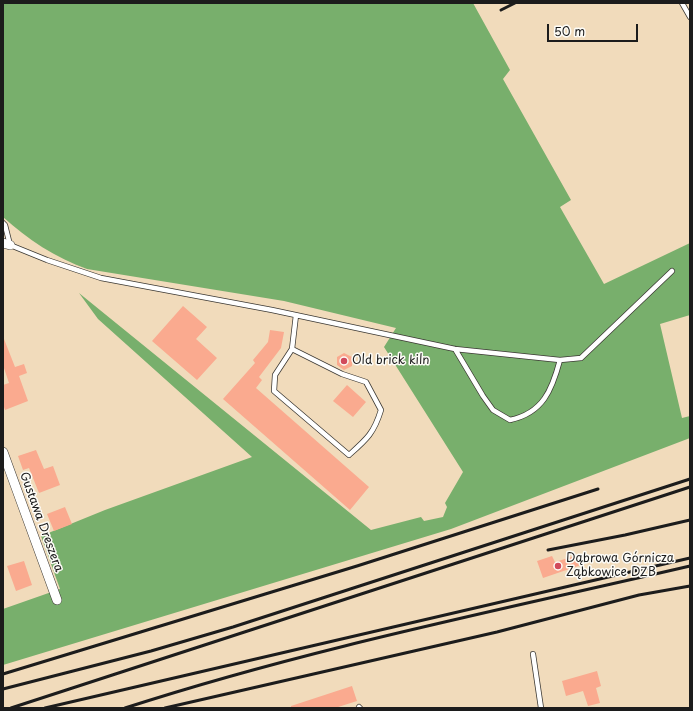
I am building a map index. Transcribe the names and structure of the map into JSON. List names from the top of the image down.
{
  "streets": {
    "street": ["Gustawa Dreszera"]
  },
  "places": ["Old brick kiln", "Dąbrowa Górnicza Ząbkowice DZB"],
  "scale_bar": "50 m"
}
